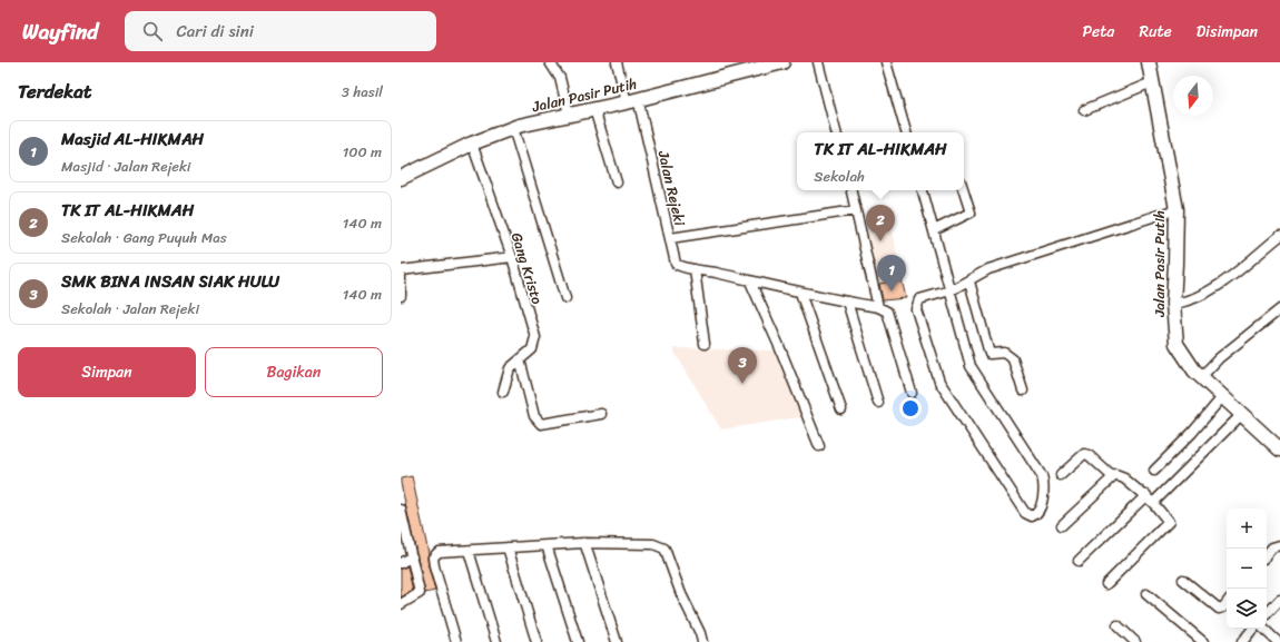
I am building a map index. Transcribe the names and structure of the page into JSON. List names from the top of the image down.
{
  "streets": {
    "highway": ["Jalan Pasir Putih"],
    "street": ["Jalan Rejeki", "Gang Kristo"]
  },
  "crossings": [
    ["Jalan Pasir Putih", "Jalan Rejeki"],
    ["Jalan Pasir Putih", "Gang Kristo"]
  ],
  "north": "bottom",
  "page": {
    "header": "Wayfind",
    "search": "Cari di sini",
    "nav": ["Peta", "Rute", "Disimpan"],
    "heading": ["Terdekat", "3 hasil"],
    "list": [
      {
        "mark": "1",
        "name": "Masjid AL-HIKMAH",
        "note": "Masjid · Jalan Rejeki",
        "value": "100 m"
      },
      {
        "mark": "2",
        "name": "TK IT AL-HIKMAH",
        "note": "Sekolah · Gang Puyuh Mas",
        "value": "140 m"
      },
      {
        "mark": "3",
        "name": "SMK BINA INSAN SIAK HULU",
        "note": "Sekolah · Jalan Rejeki",
        "value": "140 m"
      }
    ],
    "popup": ["TK IT AL-HIKMAH", "Sekolah"],
    "pins": ["2", "1", "3"],
    "buttons": ["Simpan", "Bagikan"],
    "map_buttons": ["+", "−"]
  }
}
